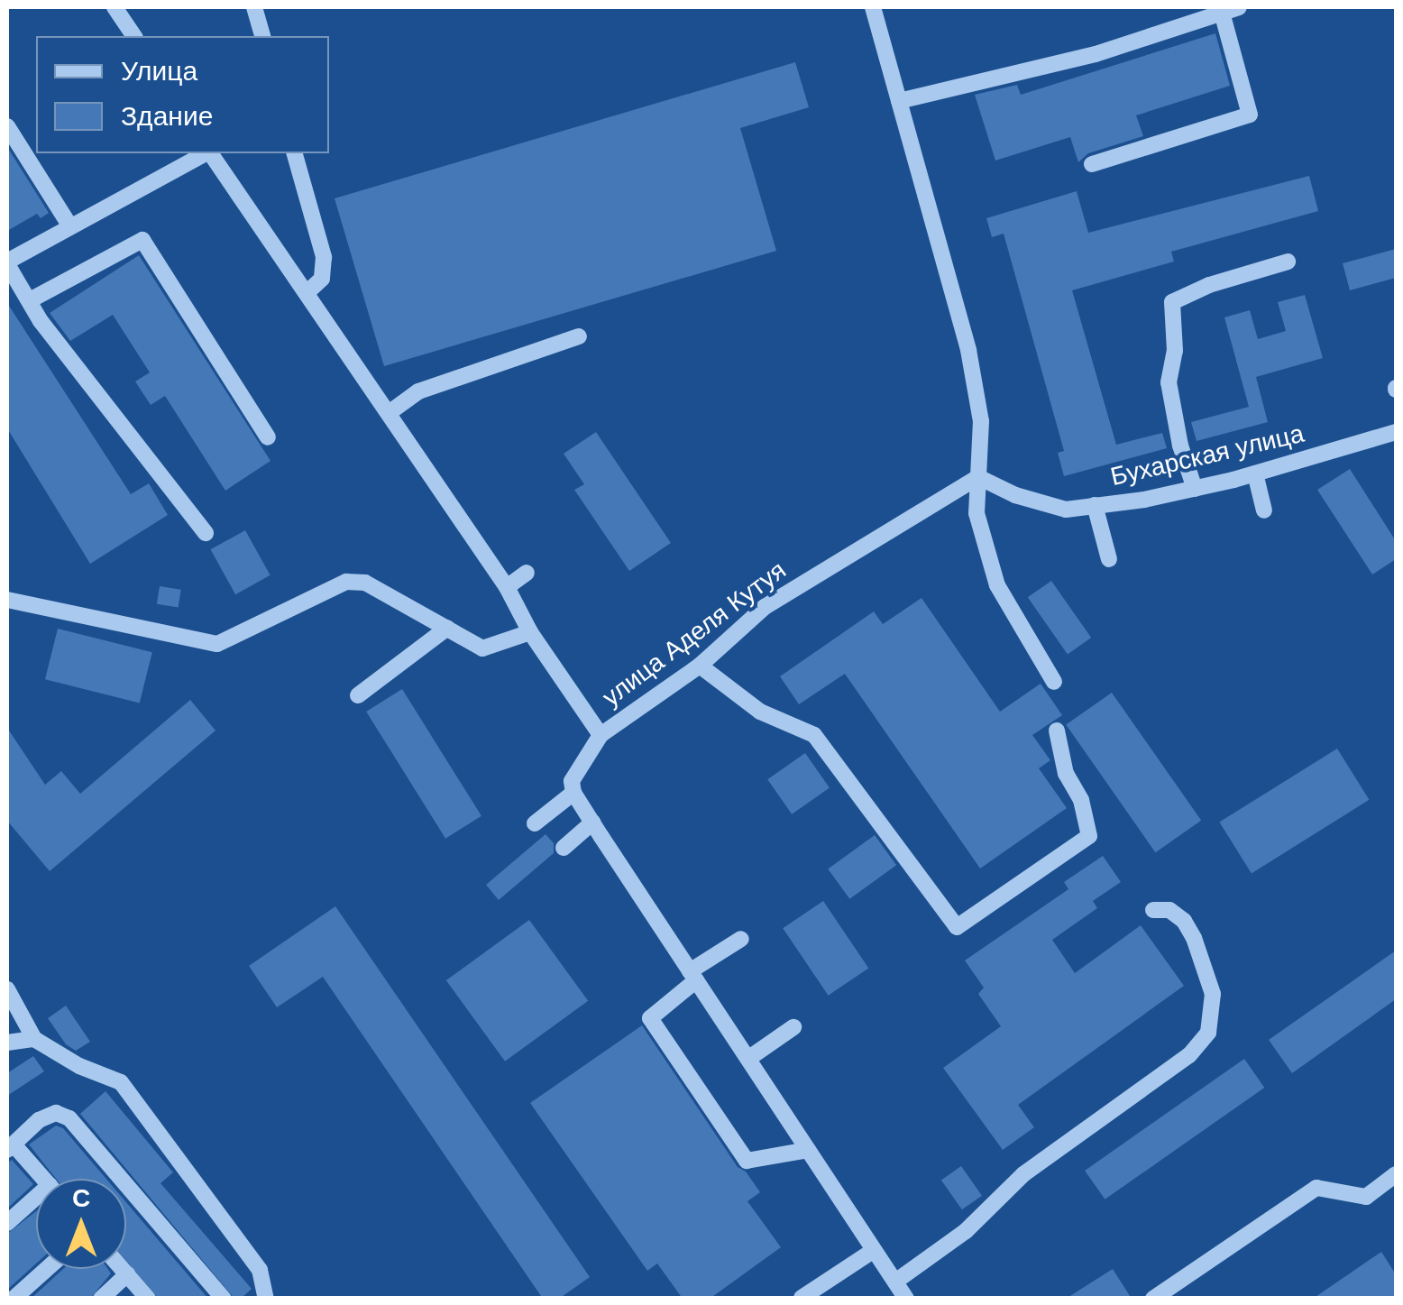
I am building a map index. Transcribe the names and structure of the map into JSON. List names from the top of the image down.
{
  "streets": {
    "street": ["Бухарская улица", "улица Аделя Кутуя"]
  },
  "crossings": [
    ["Бухарская улица", "улица Аделя Кутуя"]
  ],
  "legend": ["Улица", "Здание"],
  "north": "top"
}
